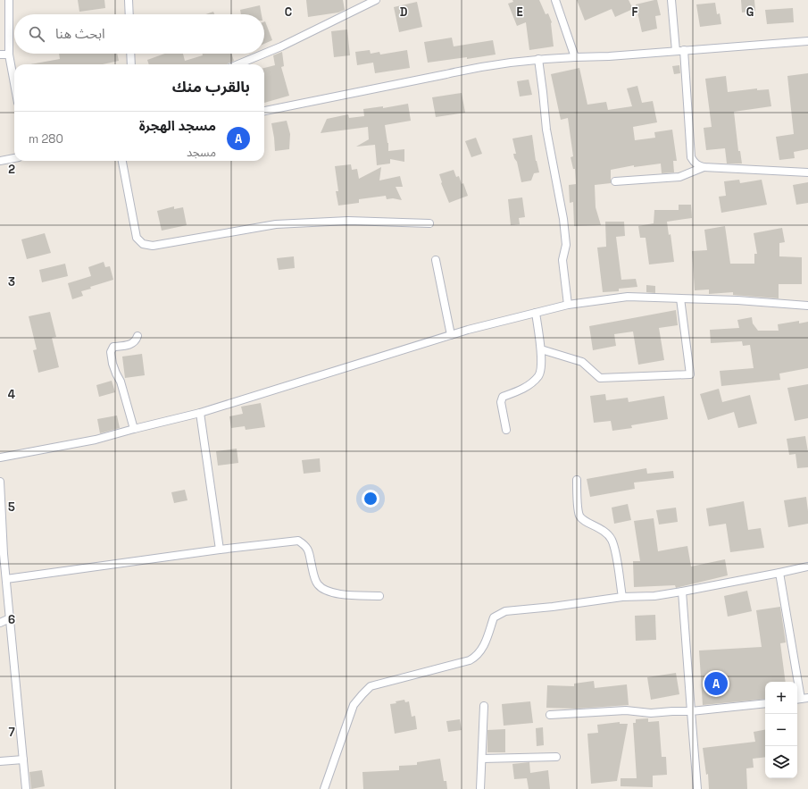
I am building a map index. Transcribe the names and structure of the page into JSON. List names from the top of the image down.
{
  "page": {
    "search": "ابحث هنا",
    "heading": "بالقرب منك",
    "list": [
      {
        "mark": "A",
        "name": "مسجد الهجرة",
        "note": "مسجد",
        "value": "280 m"
      }
    ],
    "pins": "A",
    "map_buttons": ["+", "−"]
  },
  "grid": {
    "columns": [
      "C",
      "D",
      "E",
      "F",
      "G"
    ],
    "rows": [
      "2",
      "3",
      "4",
      "5",
      "6",
      "7"
    ]
  }
}
